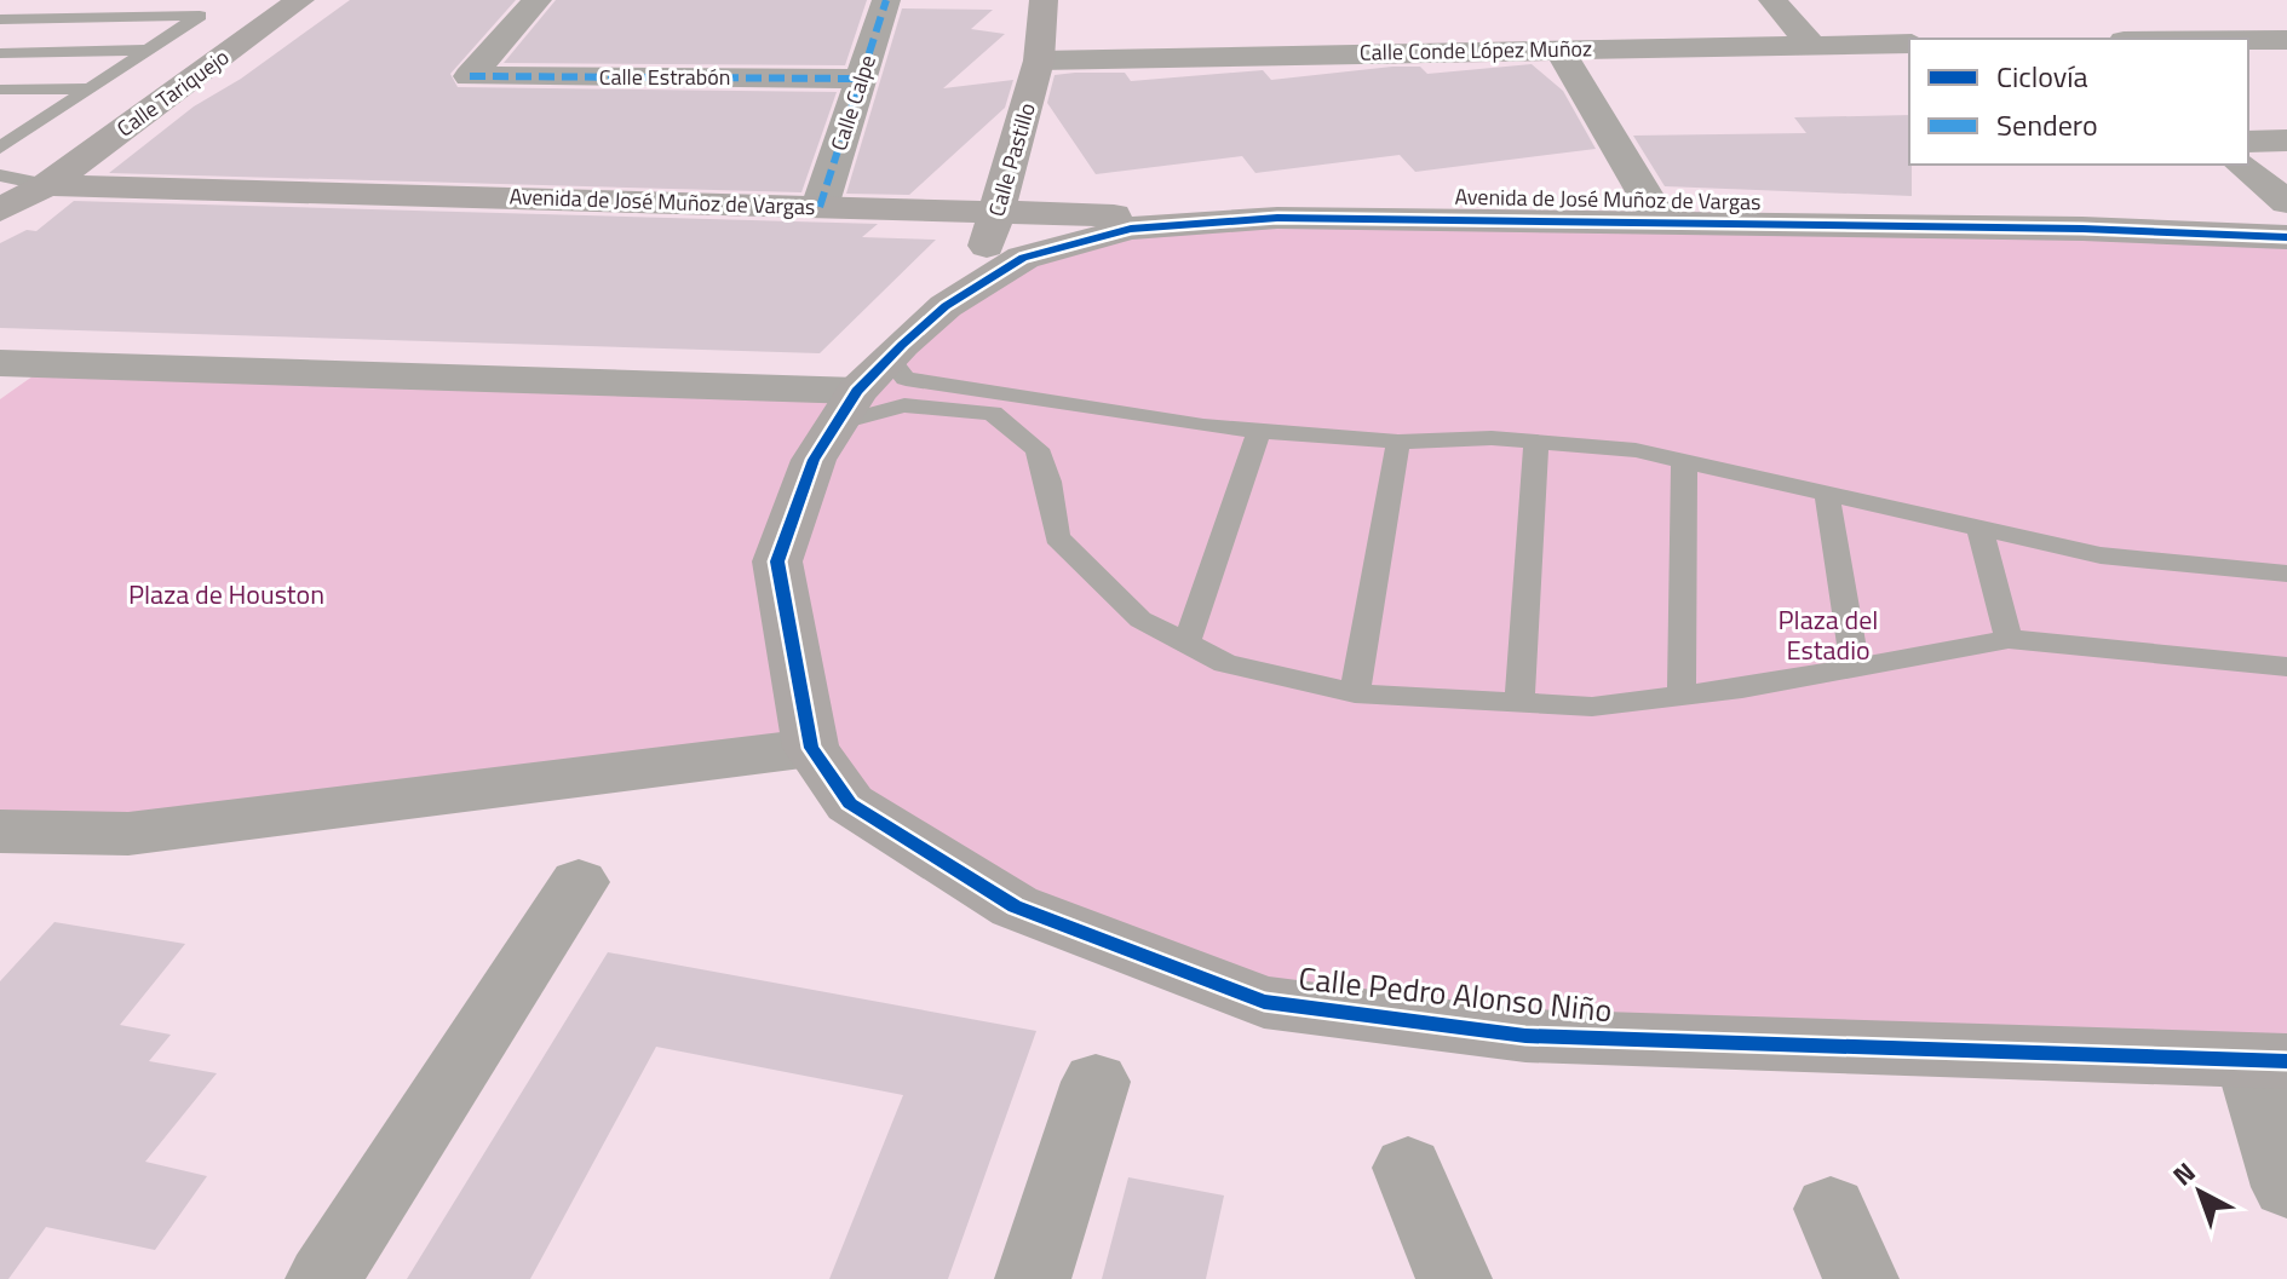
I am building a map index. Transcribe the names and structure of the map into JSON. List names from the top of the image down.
{
  "streets": {
    "street": [
      "Calle Conde López Muñoz",
      "Calle Estrabón",
      "Calle Tariquejo",
      "Calle Calpe",
      "Calle Pastillo",
      "Avenida de José Muñoz de Vargas",
      "Calle Pedro Alonso Niño"
    ]
  },
  "crossings": [
    ["Calle Conde López Muñoz", "Calle Pastillo"],
    ["Calle Estrabón", "Calle Calpe"],
    ["Calle Tariquejo", "Avenida de José Muñoz de Vargas"],
    ["Calle Calpe", "Avenida de José Muñoz de Vargas"],
    ["Calle Pastillo", "Avenida de José Muñoz de Vargas"]
  ],
  "parks": ["Plaza de Houston", "Plaza del Estadio"],
  "legend": ["Ciclovía", "Sendero"],
  "north": "top left"
}
